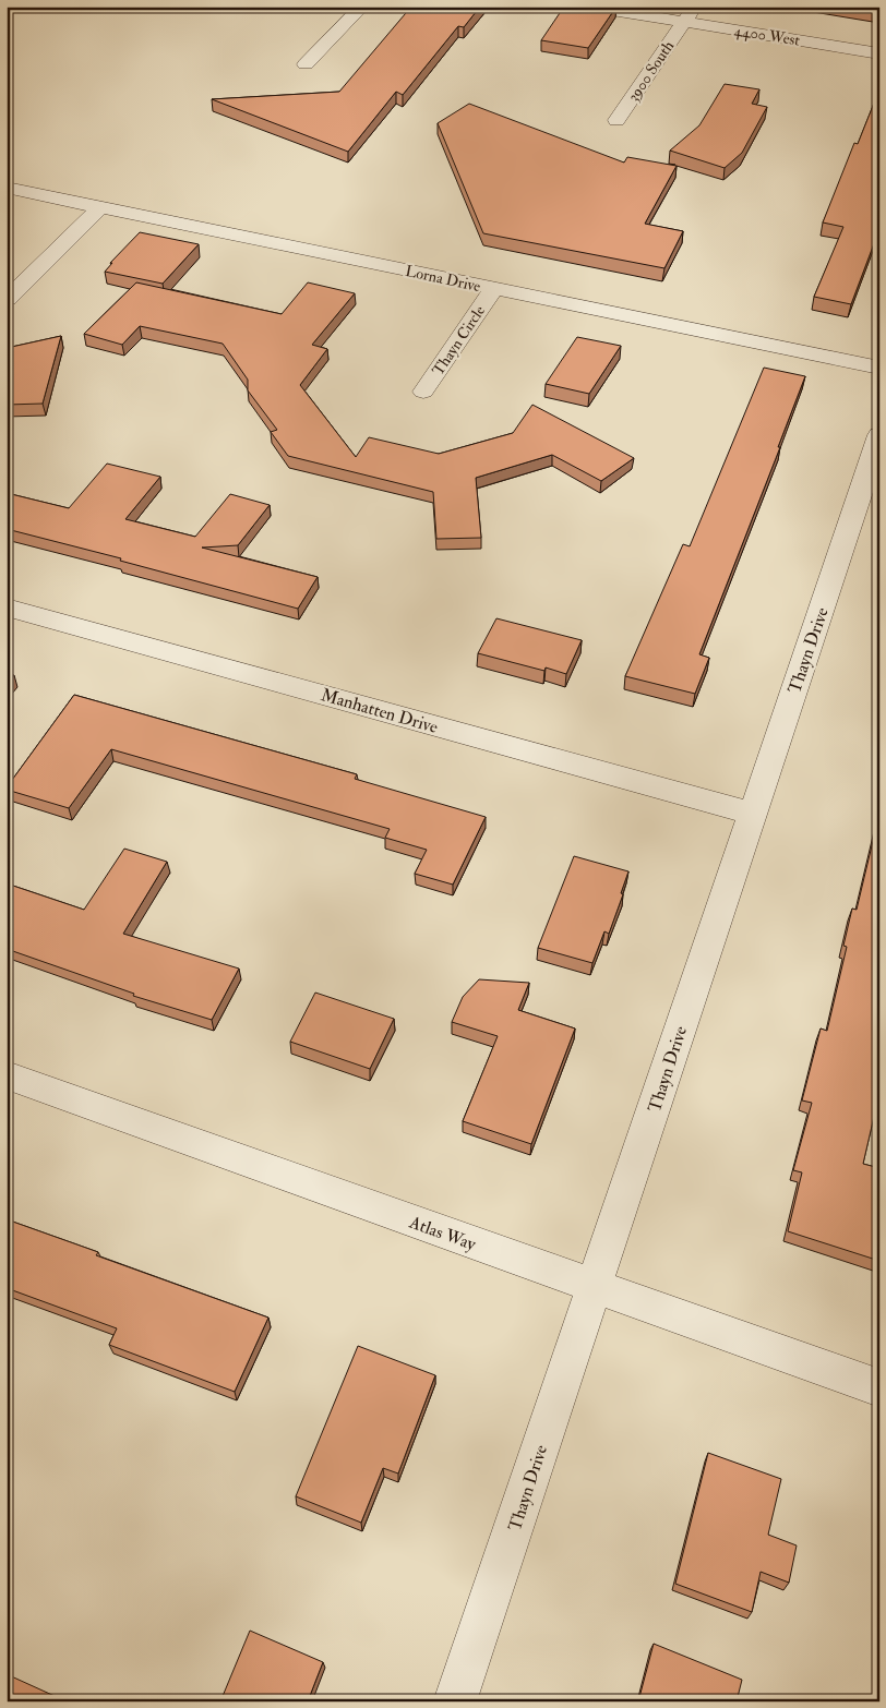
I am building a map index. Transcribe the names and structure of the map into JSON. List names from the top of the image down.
{
  "streets": {
    "street": [
      "4400 West",
      "3900 South",
      "Lorna Drive",
      "Thayn Circle",
      "Thayn Drive",
      "Manhatten Drive",
      "Atlas Way"
    ]
  },
  "crossings": [
    ["4400 West", "3900 South"],
    ["Lorna Drive", "Thayn Circle"],
    ["Thayn Drive", "Manhatten Drive"],
    ["Thayn Drive", "Atlas Way"]
  ]
}
